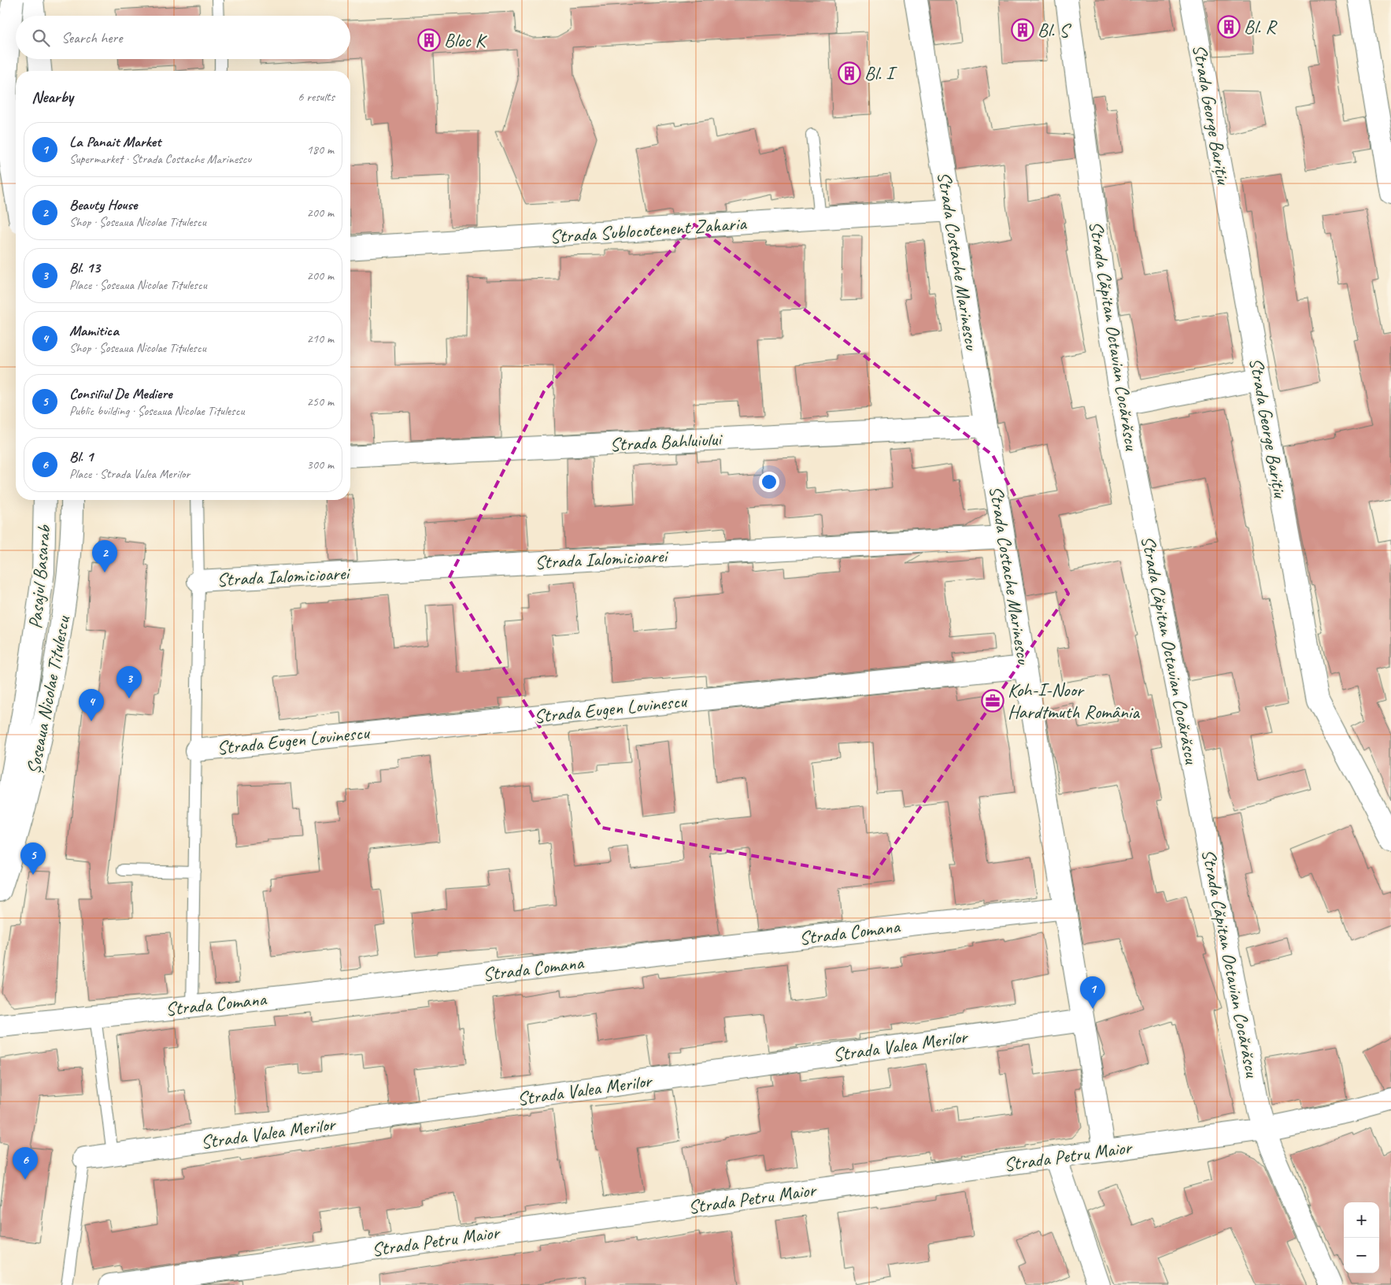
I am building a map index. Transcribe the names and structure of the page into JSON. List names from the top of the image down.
{
  "streets": {
    "street": [
      "Strada George Barițiu",
      "Strada Sublocotenent Zaharia",
      "Strada Costache Marinescu",
      "Strada Căpitan Octavian Cocărăscu",
      "Strada Bahluiului",
      "Strada Ialomicioarei",
      "Pasajul Basarab",
      "Șoseaua Nicolae Titulescu",
      "Strada Eugen Lovinescu",
      "Strada Comana",
      "Strada Valea Merilor",
      "Strada Petru Maior"
    ]
  },
  "crossings": [
    ["Strada Sublocotenent Zaharia", "Strada Costache Marinescu"],
    ["Strada Costache Marinescu", "Strada Bahluiului"],
    ["Strada Costache Marinescu", "Strada Ialomicioarei"],
    ["Strada Costache Marinescu", "Strada Eugen Lovinescu"],
    ["Strada Costache Marinescu", "Strada Comana"],
    ["Strada Costache Marinescu", "Strada Valea Merilor"],
    ["Strada Costache Marinescu", "Strada Petru Maior"],
    ["Strada Căpitan Octavian Cocărăscu", "Strada Petru Maior"]
  ],
  "places": {
    "building": [
      "Bl. R",
      "Bl. S",
      "Bloc K",
      "Bl. I"
    ],
    "office": ["Koh-I-Noor Hardtmuth România"]
  },
  "page": {
    "search": "Search here",
    "heading": ["Nearby", "6 results"],
    "list": [
      {
        "mark": "1",
        "name": "La Panait Market",
        "note": "Supermarket · Strada Costache Marinescu",
        "value": "180 m"
      },
      {
        "mark": "2",
        "name": "Beauty House",
        "note": "Shop · Șoseaua Nicolae Titulescu",
        "value": "200 m"
      },
      {
        "mark": "3",
        "name": "Bl. 13",
        "note": "Place · Șoseaua Nicolae Titulescu",
        "value": "200 m"
      },
      {
        "mark": "4",
        "name": "Mamitica",
        "note": "Shop · Șoseaua Nicolae Titulescu",
        "value": "210 m"
      },
      {
        "mark": "5",
        "name": "Consiliul De Mediere",
        "note": "Public building · Șoseaua Nicolae Titulescu",
        "value": "250 m"
      },
      {
        "mark": "6",
        "name": "Bl. 1",
        "note": "Place · Strada Valea Merilor",
        "value": "300 m"
      }
    ],
    "pins": [
      "2",
      "3",
      "4",
      "5",
      "1",
      "6"
    ],
    "map_buttons": ["+", "−"]
  }
}
